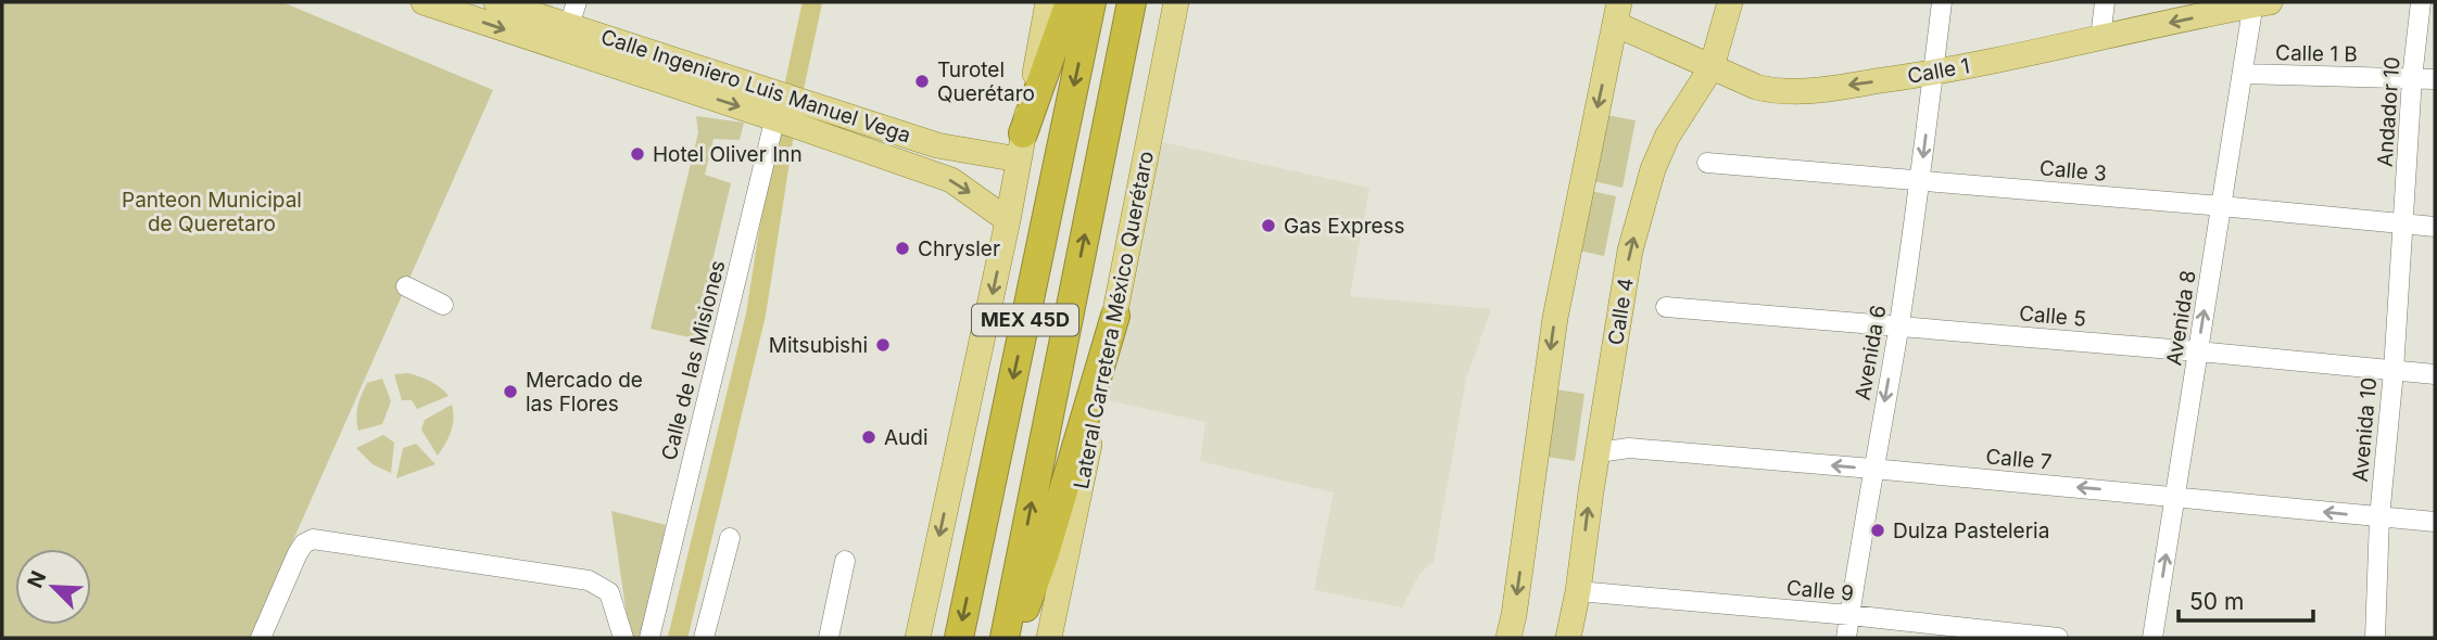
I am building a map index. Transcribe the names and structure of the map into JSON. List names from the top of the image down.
{
  "streets": {
    "highway": ["MEX 45D"],
    "main road": [
      "Calle 1",
      "Calle Ingeniero Luis Manuel Vega",
      "Calle 4",
      "Lateral Carretera México Querétaro"
    ],
    "street": [
      "Calle 1 B",
      "Andador 10",
      "Calle 3",
      "Calle 5",
      "Avenida 8",
      "Avenida 6",
      "Calle de las Misiones",
      "Avenida 10",
      "Calle 7",
      "Calle 9"
    ]
  },
  "crossings": [
    ["Calle 1 B", "Andador 10"],
    ["Calle 1 B", "Avenida 8"],
    ["Calle 1", "Calle 4"],
    ["Calle 1", "Avenida 8"],
    ["Calle 1", "Avenida 6"],
    ["Calle Ingeniero Luis Manuel Vega", "Calle de las Misiones"],
    ["Andador 10", "Calle 3"],
    ["Andador 10", "Avenida 10"],
    ["Calle 3", "Avenida 8"],
    ["Calle 3", "Avenida 6"],
    ["Calle 3", "Avenida 10"],
    ["Calle 4", "Calle 7"],
    ["Calle 4", "Calle 9"],
    ["Calle 5", "Avenida 8"],
    ["Calle 5", "Avenida 6"],
    ["Calle 5", "Avenida 10"],
    ["Avenida 8", "Calle 7"],
    ["Avenida 6", "Calle 7"],
    ["Avenida 6", "Calle 9"],
    ["Avenida 10", "Calle 7"]
  ],
  "one_way": [
    "Calle 1",
    "Avenida 8",
    "Avenida 6",
    "Calle 7"
  ],
  "parks": ["Panteon Municipal de Queretaro"],
  "places": [
    "Turotel Querétaro",
    "Hotel Oliver Inn",
    "Gas Express",
    "Chrysler",
    "Mitsubishi",
    "Mercado de las Flores",
    "Audi",
    "Dulza Pasteleria"
  ],
  "scale_bar": "50 m",
  "north": "top left"
}
